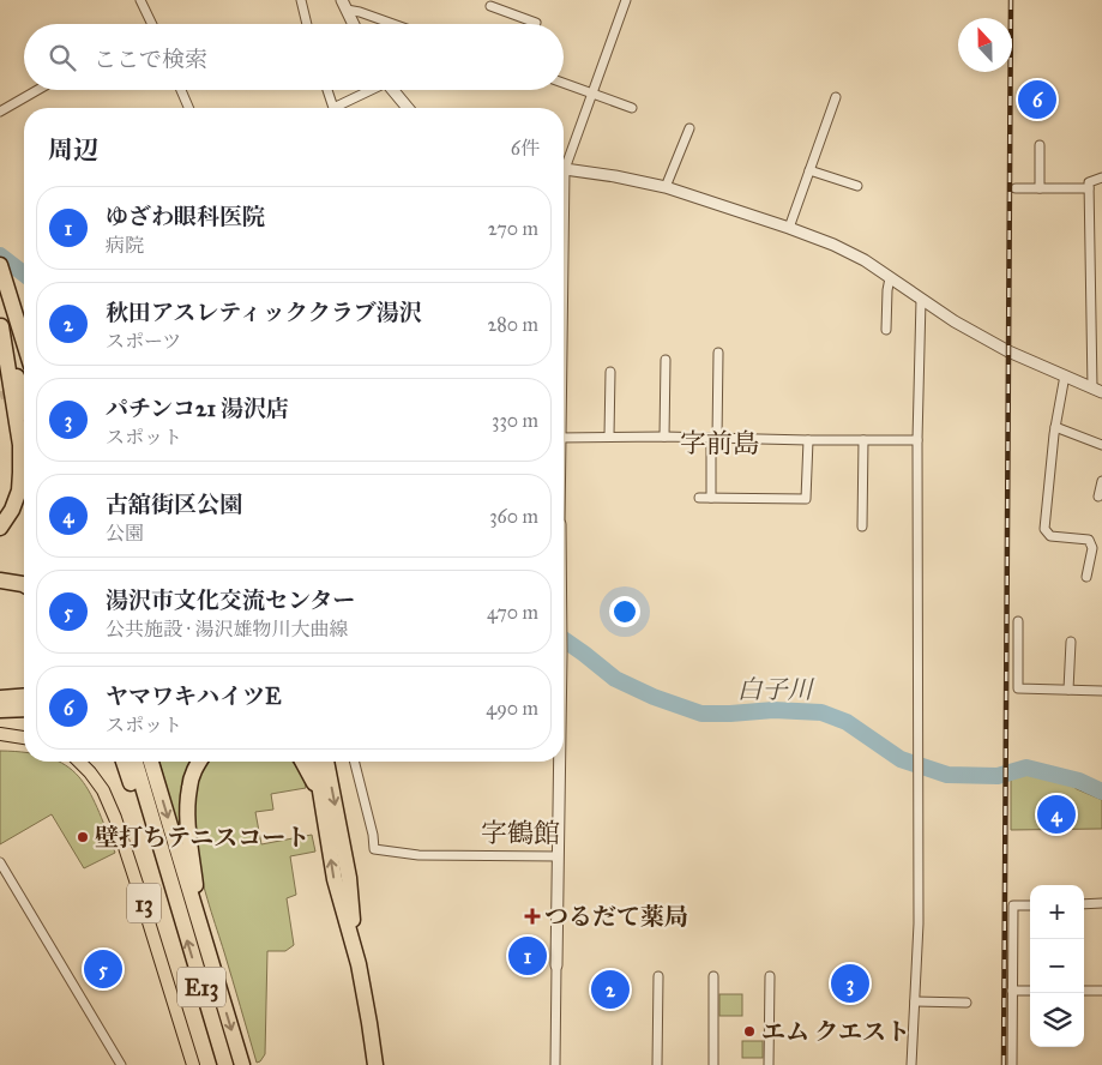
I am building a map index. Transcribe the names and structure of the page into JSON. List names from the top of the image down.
{
  "streets": {
    "highway": ["E13"],
    "main road": ["13"]
  },
  "districts": ["字前島", "字鶴館"],
  "water": ["白子川"],
  "places": {
    "other": ["壁打ちテニスコート", "エム クエスト"],
    "health": ["つるだて薬局"]
  },
  "north": "top",
  "page": {
    "search": "ここで検索",
    "pins": [
      "6",
      "4",
      "1",
      "5",
      "3",
      "2"
    ],
    "heading": ["周辺", "6件"],
    "list": [
      {
        "mark": "1",
        "name": "ゆざわ眼科医院",
        "note": "病院",
        "value": "270 m"
      },
      {
        "mark": "2",
        "name": "秋田アスレティッククラブ湯沢",
        "note": "スポーツ",
        "value": "280 m"
      },
      {
        "mark": "3",
        "name": "パチンコ21 湯沢店",
        "note": "スポット",
        "value": "330 m"
      },
      {
        "mark": "4",
        "name": "古舘街区公園",
        "note": "公園",
        "value": "360 m"
      },
      {
        "mark": "5",
        "name": "湯沢市文化交流センター",
        "note": "公共施設 · 湯沢雄物川大曲線",
        "value": "470 m"
      },
      {
        "mark": "6",
        "name": "ヤマワキハイツE",
        "note": "スポット",
        "value": "490 m"
      }
    ],
    "map_buttons": ["+", "−"]
  }
}
